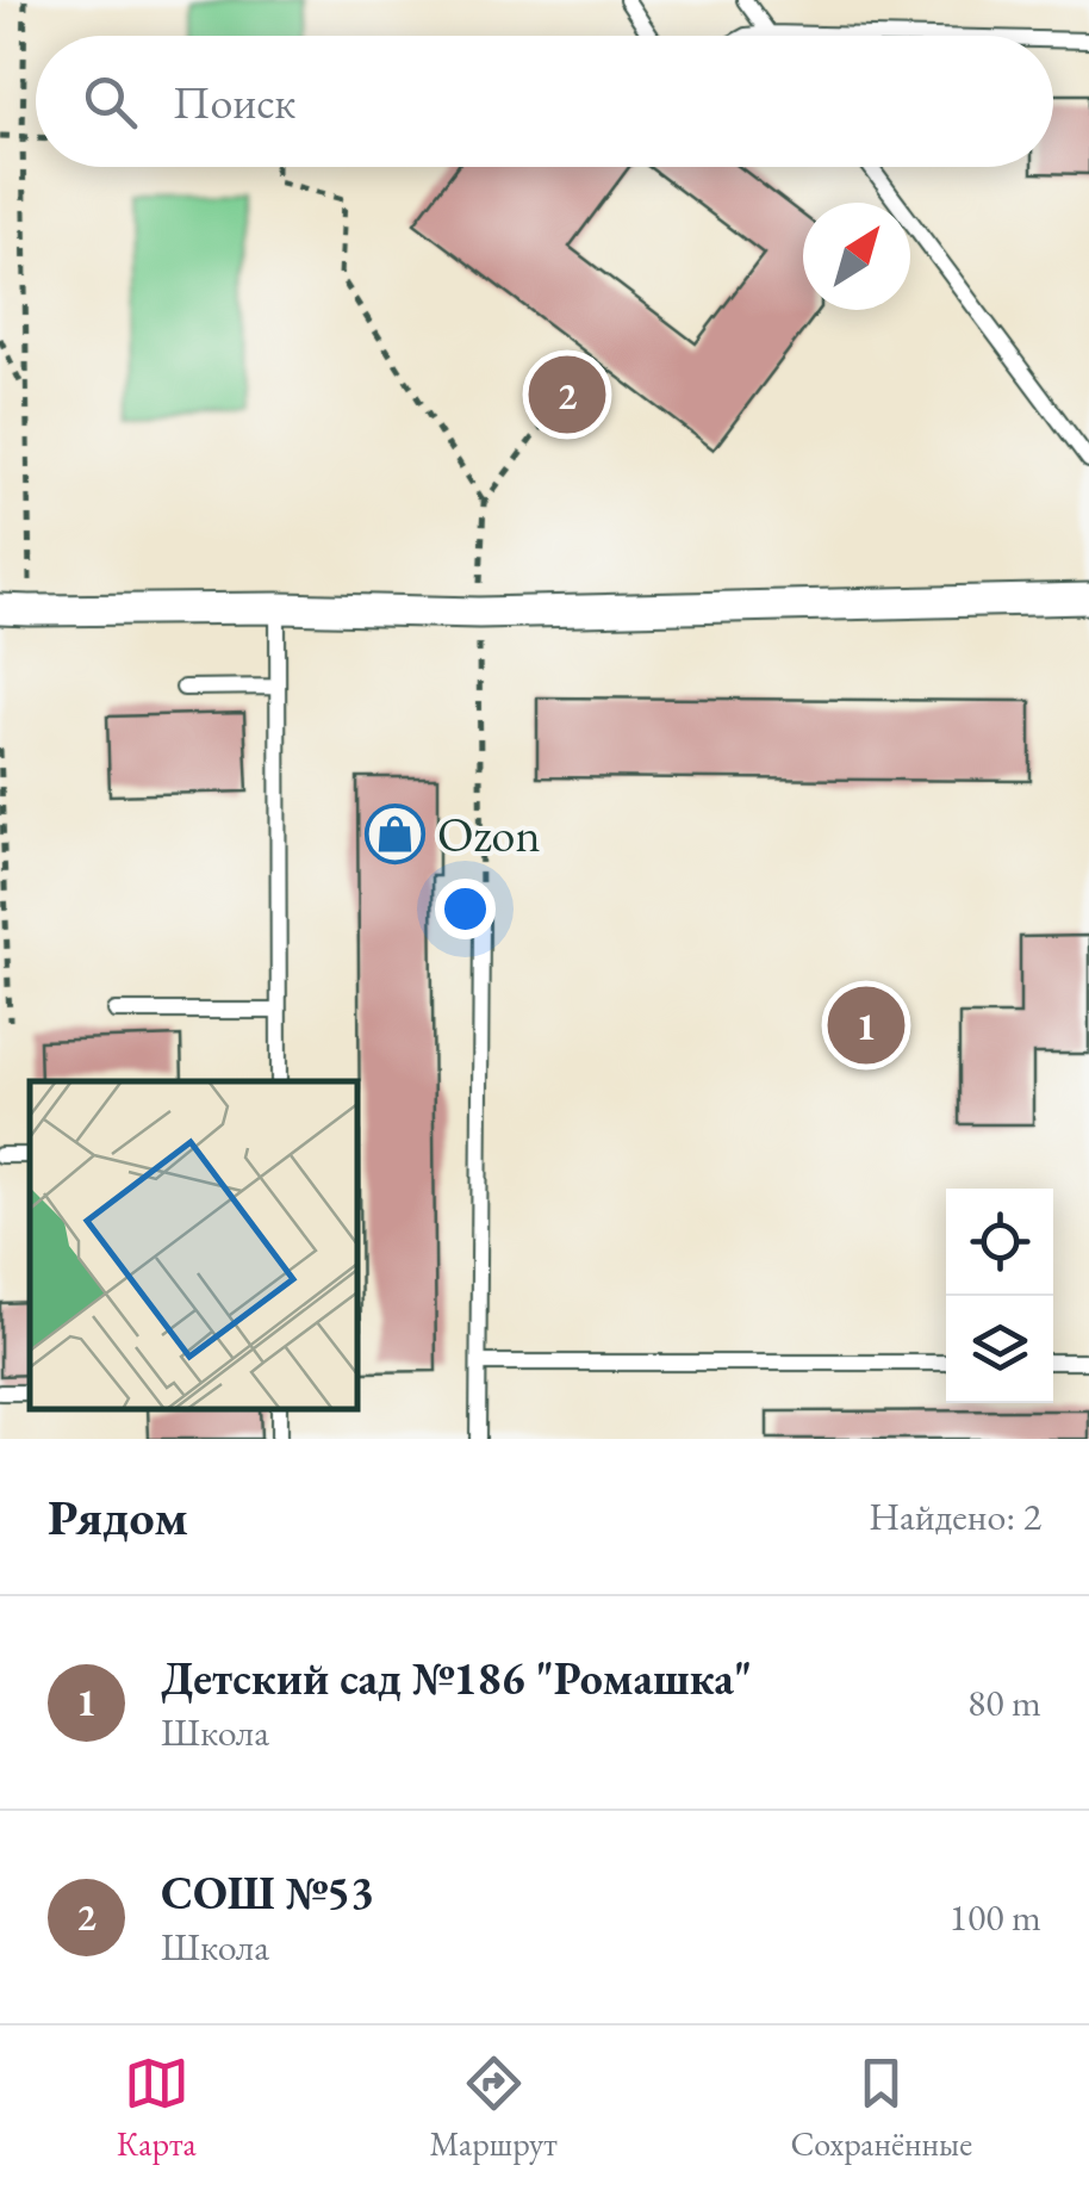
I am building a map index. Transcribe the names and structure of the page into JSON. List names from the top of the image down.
{
  "places": {
    "shop": ["Ozon"]
  },
  "north": "top right",
  "page": {
    "search": "Поиск",
    "pins": ["2", "1"],
    "heading": ["Рядом", "Найдено: 2"],
    "list": [
      {
        "mark": "1",
        "name": "Детский сад №186 \"Ромашка\"",
        "note": "Школа",
        "value": "80 m"
      },
      {
        "mark": "2",
        "name": "СОШ №53",
        "note": "Школа",
        "value": "100 m"
      }
    ],
    "nav": ["Карта", "Маршрут", "Сохранённые"]
  }
}
